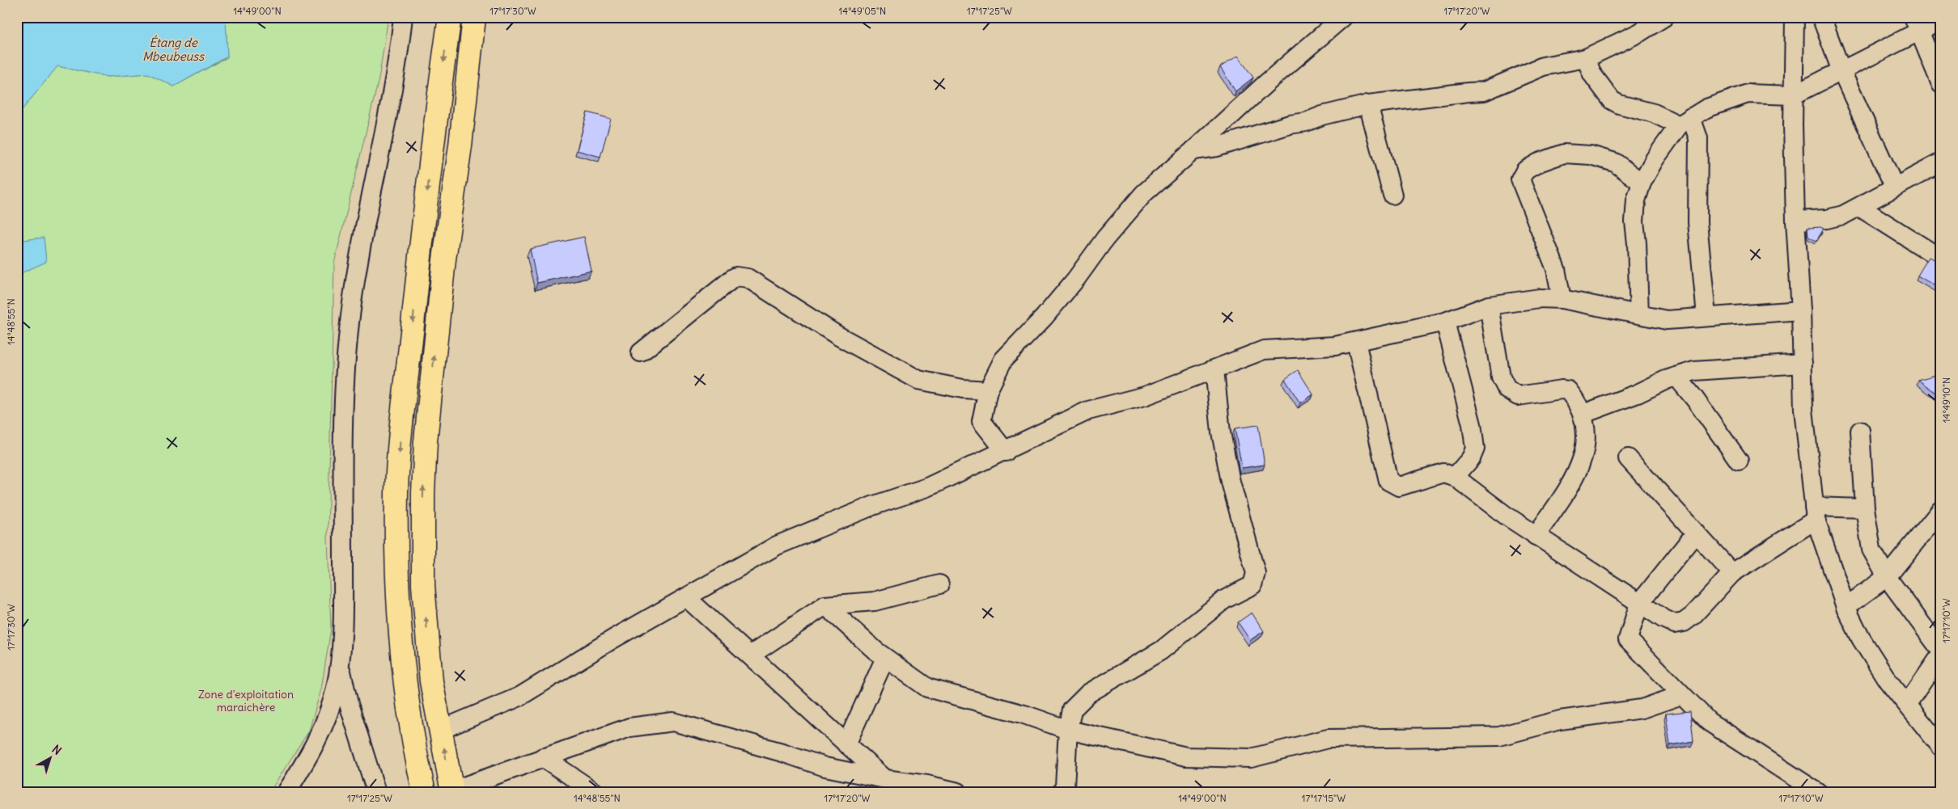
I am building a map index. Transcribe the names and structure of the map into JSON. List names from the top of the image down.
{
  "water": ["Étang de Mbeubeuss"],
  "parks": ["Zone d'exploitation maraichère"],
  "north": "top right",
  "coordinates": [
    "14°49'00\"N",
    "17°17'30\"W",
    "14°49'05\"N",
    "17°17'25\"W",
    "17°17'20\"W",
    "14°48'55\"N",
    "14°49'10\"N",
    "17°17'10\"W",
    "17°17'15\"W"
  ]
}
